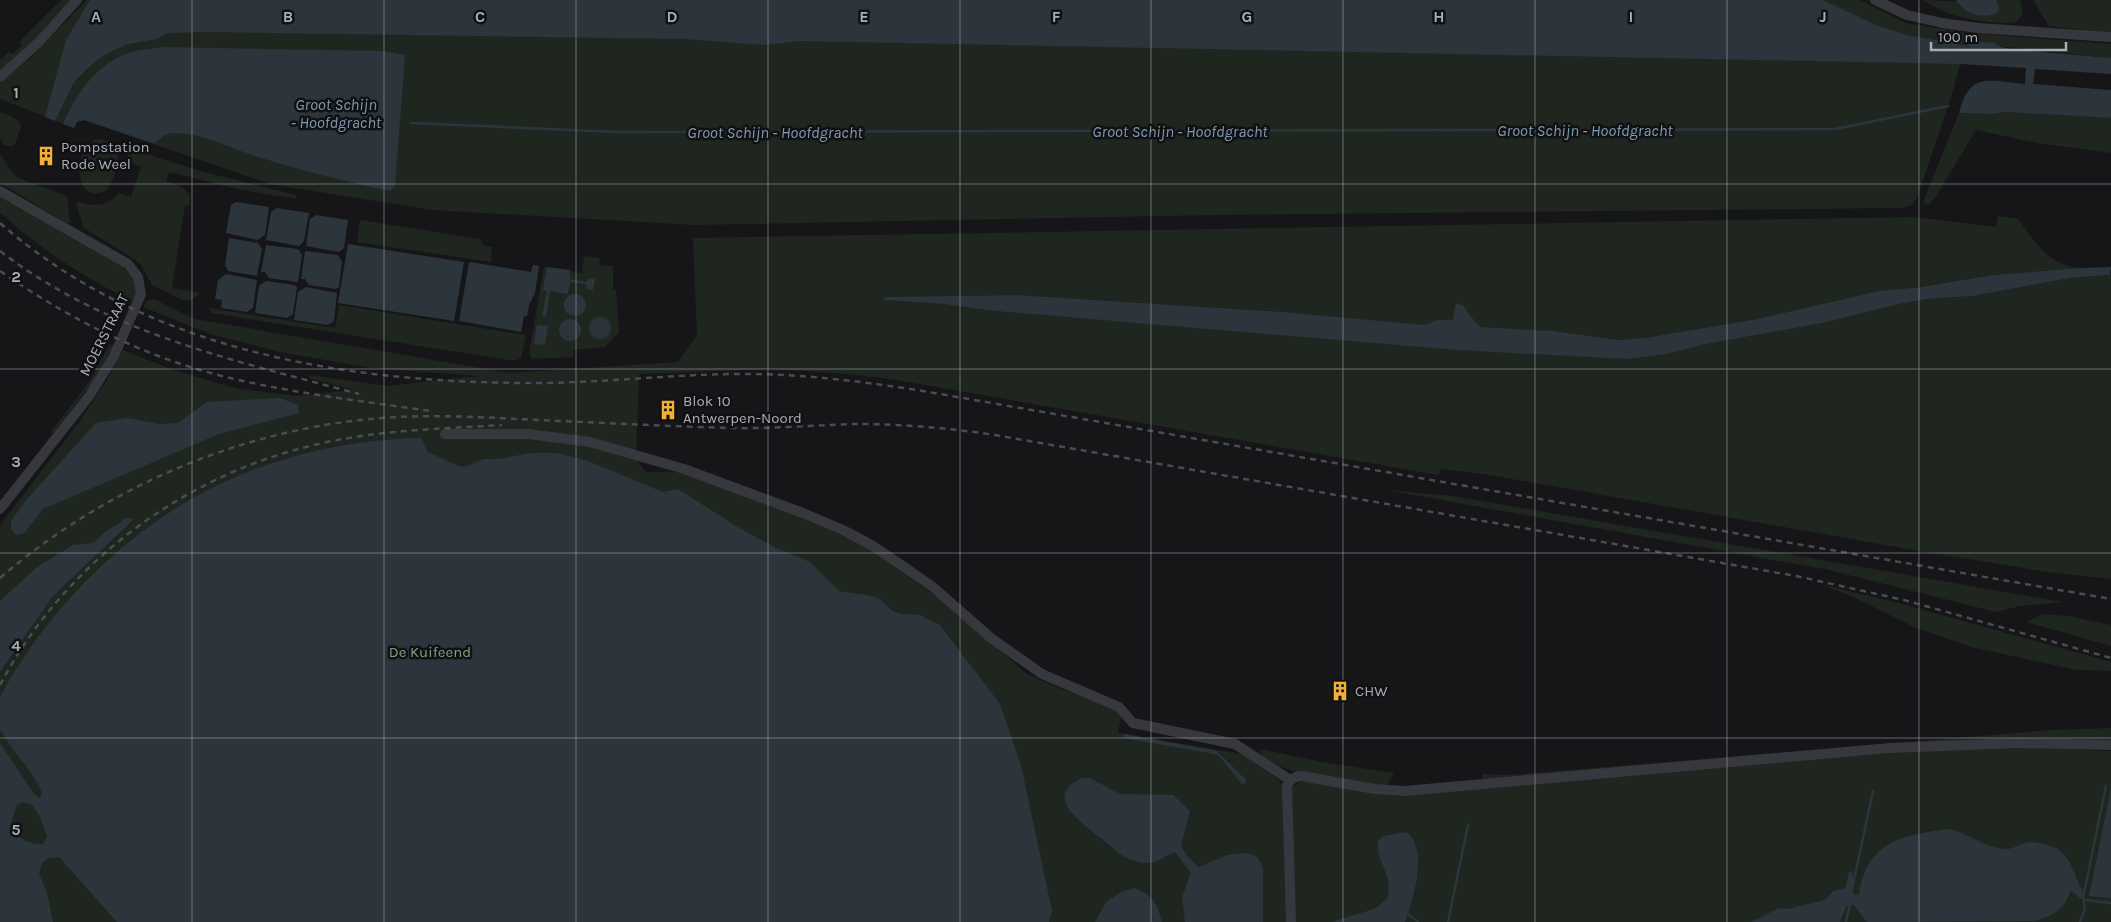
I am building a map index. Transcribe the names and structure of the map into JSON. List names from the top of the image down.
{
  "streets": {
    "street": ["MOERSTRAAT"]
  },
  "water": ["Groot Schijn - Hoofdgracht"],
  "parks": ["De Kuifeend"],
  "places": {
    "building": ["Pompstation Rode Weel", "Blok 10 Antwerpen-Noord", "CHW"]
  },
  "scale_bar": "100 m",
  "grid": {
    "columns": [
      "A",
      "B",
      "C",
      "D",
      "E",
      "F",
      "G",
      "H",
      "I",
      "J"
    ],
    "rows": [
      "1",
      "2",
      "3",
      "4",
      "5"
    ]
  }
}
